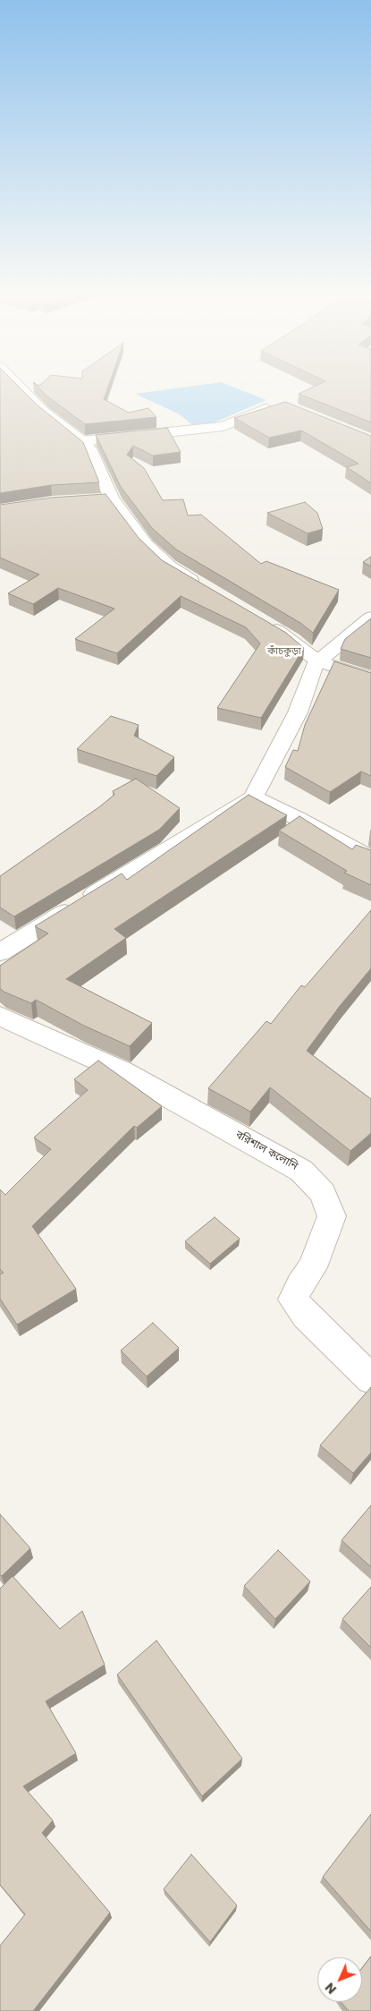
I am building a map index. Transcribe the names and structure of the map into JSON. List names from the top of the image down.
{
  "streets": {
    "street": ["বরিশাল কলোনি"]
  },
  "districts": ["কাঁচকুড়া"],
  "north": "bottom left"
}
